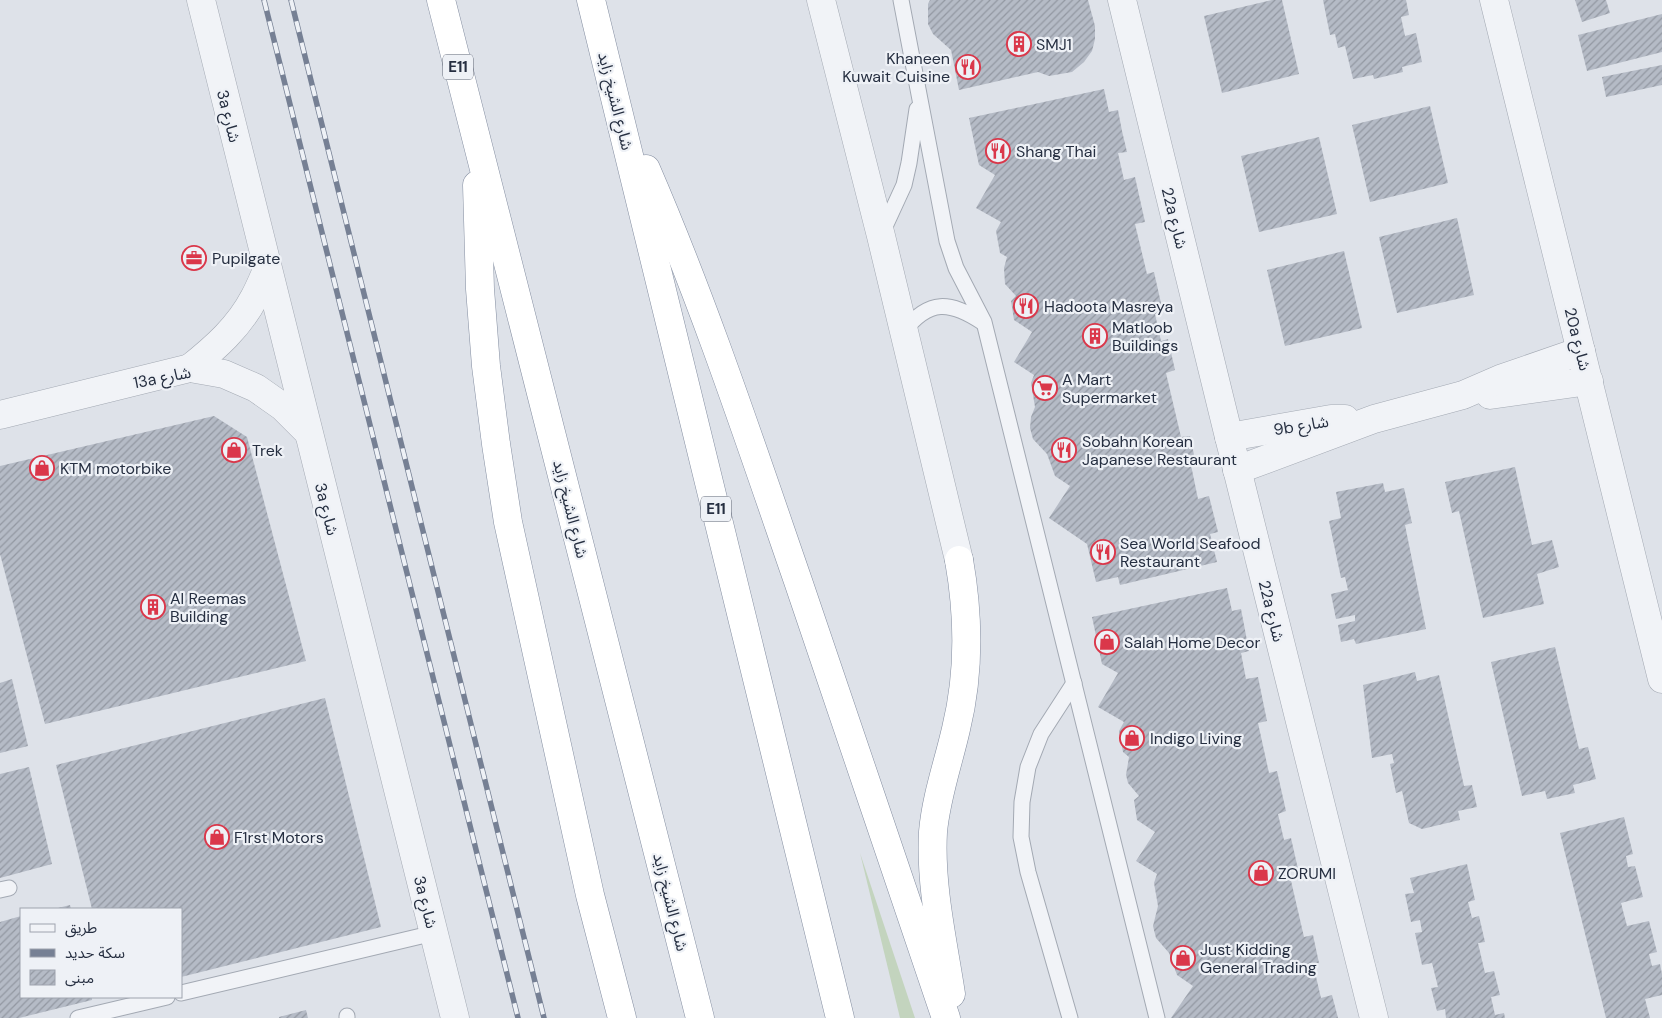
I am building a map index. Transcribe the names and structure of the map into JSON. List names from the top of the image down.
{
  "streets": {
    "highway": ["E11", "شارع الشيخ زايد"],
    "street": [
      "3a شارع",
      "22a شارع",
      "20a شارع",
      "13a شارع",
      "9b شارع"
    ]
  },
  "crossings": [
    ["3a شارع", "13a شارع"],
    ["22a شارع", "9b شارع"],
    ["20a شارع", "9b شارع"]
  ],
  "places": {
    "building": ["SMJ1", "Matloob Buildings", "Al Reemas Building"],
    "restaurant": [
      "Khaneen Kuwait Cuisine",
      "Shang Thai",
      "Hadoota Masreya",
      "Sobahn Korean Japanese Restaurant",
      "Sea World Seafood Restaurant"
    ],
    "office": ["Pupilgate"],
    "supermarket": ["A Mart Supermarket"],
    "shop": [
      "Trek",
      "KTM motorbike",
      "Salah Home Decor",
      "Indigo Living",
      "F1rst Motors",
      "ZORUMI",
      "Just Kidding General Trading"
    ]
  },
  "legend": ["طريق", "سكة حديد", "مبنى"]
}
